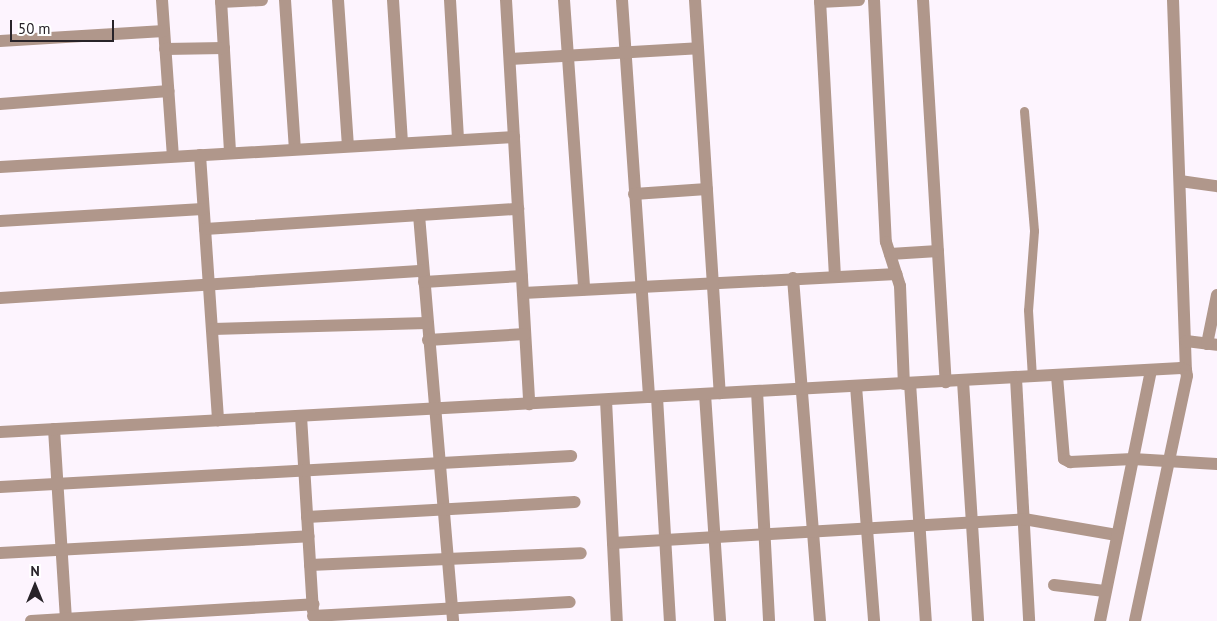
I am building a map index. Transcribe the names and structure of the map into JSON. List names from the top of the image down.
{
  "scale_bar": "50 m",
  "north": "top"
}
